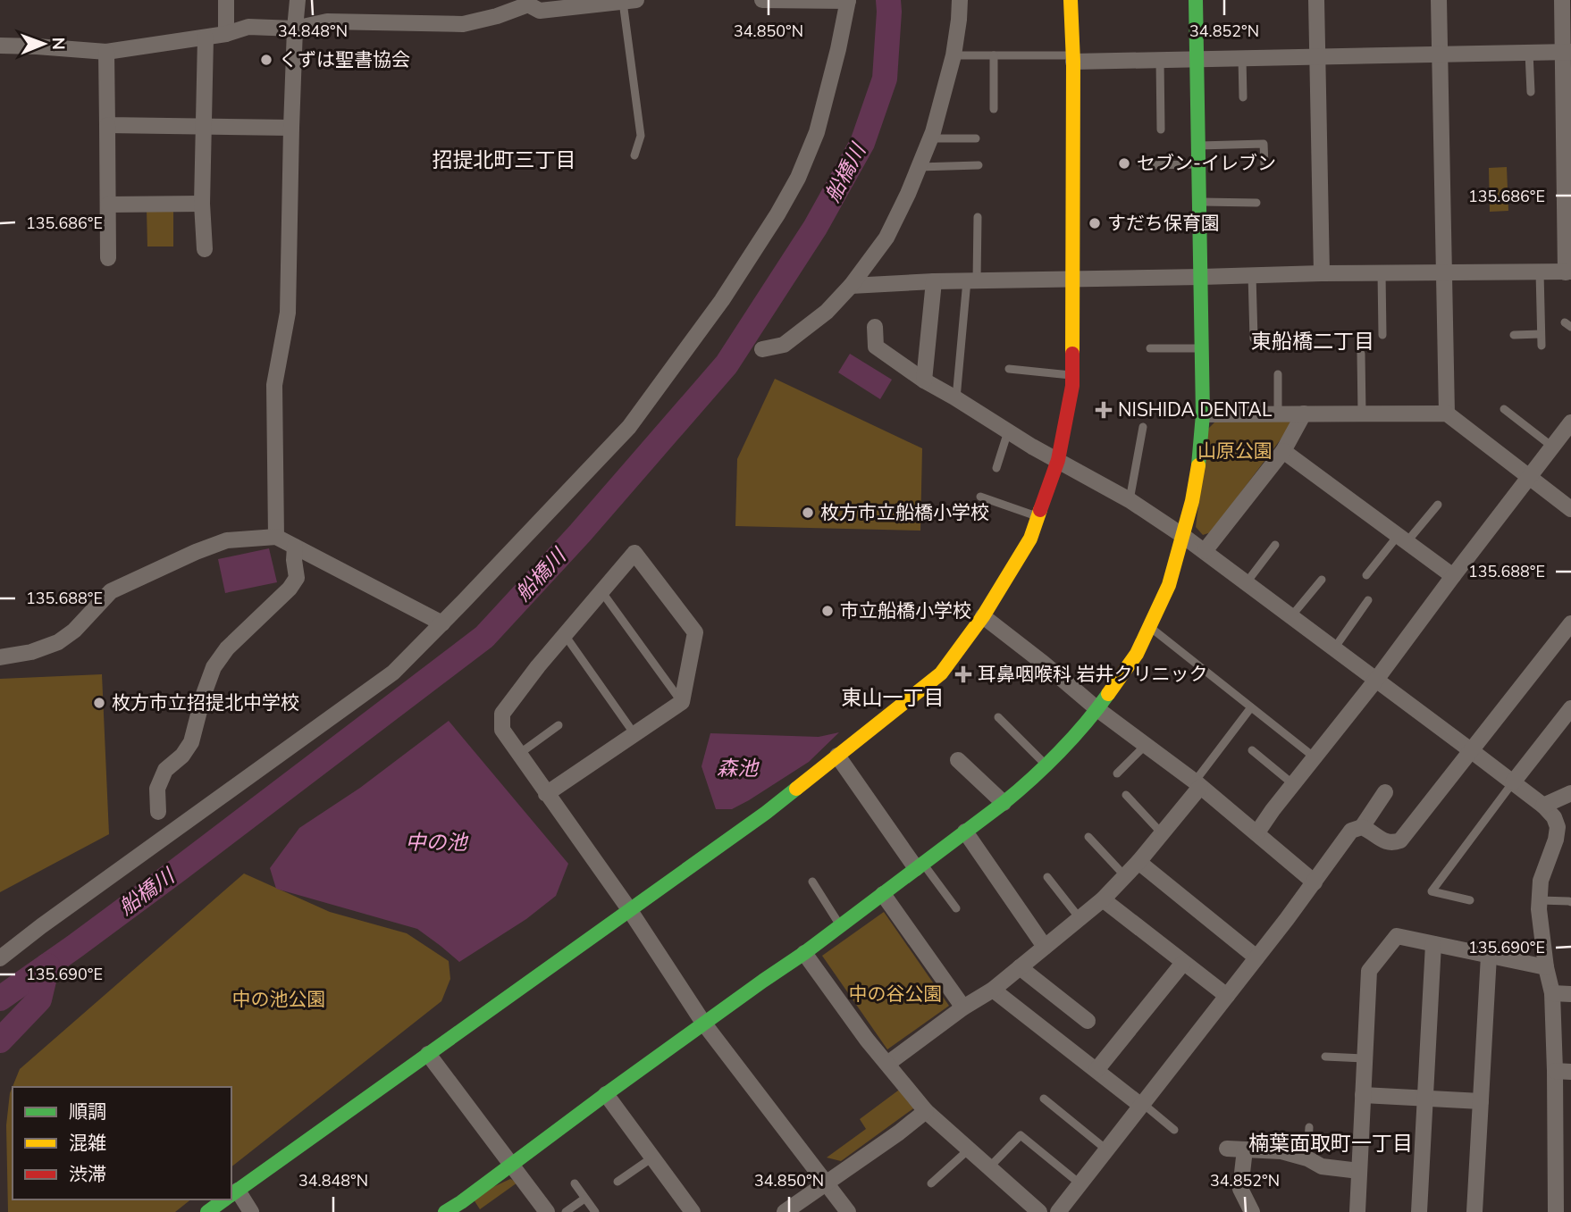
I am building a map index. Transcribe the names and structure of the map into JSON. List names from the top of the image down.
{
  "districts": [
    "招提北町三丁目",
    "東船橋二丁目",
    "東山一丁目",
    "楠葉面取町一丁目"
  ],
  "water": ["船橋川", "森池", "中の池"],
  "parks": ["山原公園", "中の谷公園", "中の池公園"],
  "places": {
    "other": [
      "くずは聖書協会",
      "セブン-イレブン",
      "すだち保育園",
      "枚方市立船橋小学校",
      "市立船橋小学校",
      "枚方市立招提北中学校"
    ],
    "health": ["NISHIDA DENTAL", "耳鼻咽喉科 岩井クリニック"]
  },
  "legend": ["順調", "混雑", "渋滞"],
  "north": "right",
  "coordinates": [
    "34.848°N",
    "34.850°N",
    "34.852°N",
    "135.686°E",
    "135.688°E",
    "135.690°E"
  ]
}
